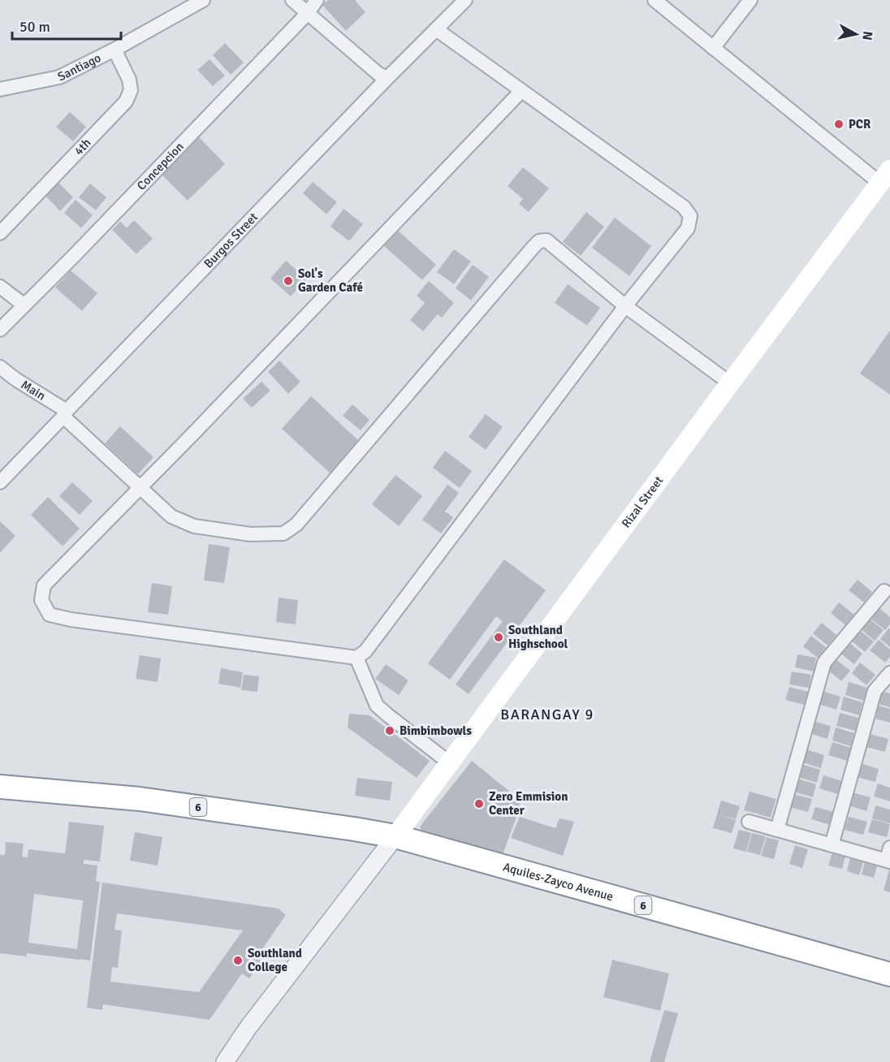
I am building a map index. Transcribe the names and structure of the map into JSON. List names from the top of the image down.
{
  "streets": {
    "highway": ["6", "Aquiles-Zayco Avenue"],
    "main road": ["Rizal Street"],
    "street": [
      "Santiago",
      "4th",
      "Concepcion",
      "Burgos Street",
      "Main"
    ]
  },
  "crossings": [
    ["Santiago", "4th"],
    ["Burgos Street", "Main"],
    ["Main", "Rizal Street"],
    ["Rizal Street", "6"],
    ["Rizal Street", "Aquiles-Zayco Avenue"],
    ["6", "Aquiles-Zayco Avenue"]
  ],
  "districts": ["BARANGAY 9"],
  "places": [
    "PCR",
    "Sol's Garden Café",
    "Southland Highschool",
    "Bimbimbowls",
    "Zero Emmision Center",
    "Southland College"
  ],
  "scale_bar": "50 m",
  "north": "right"
}
